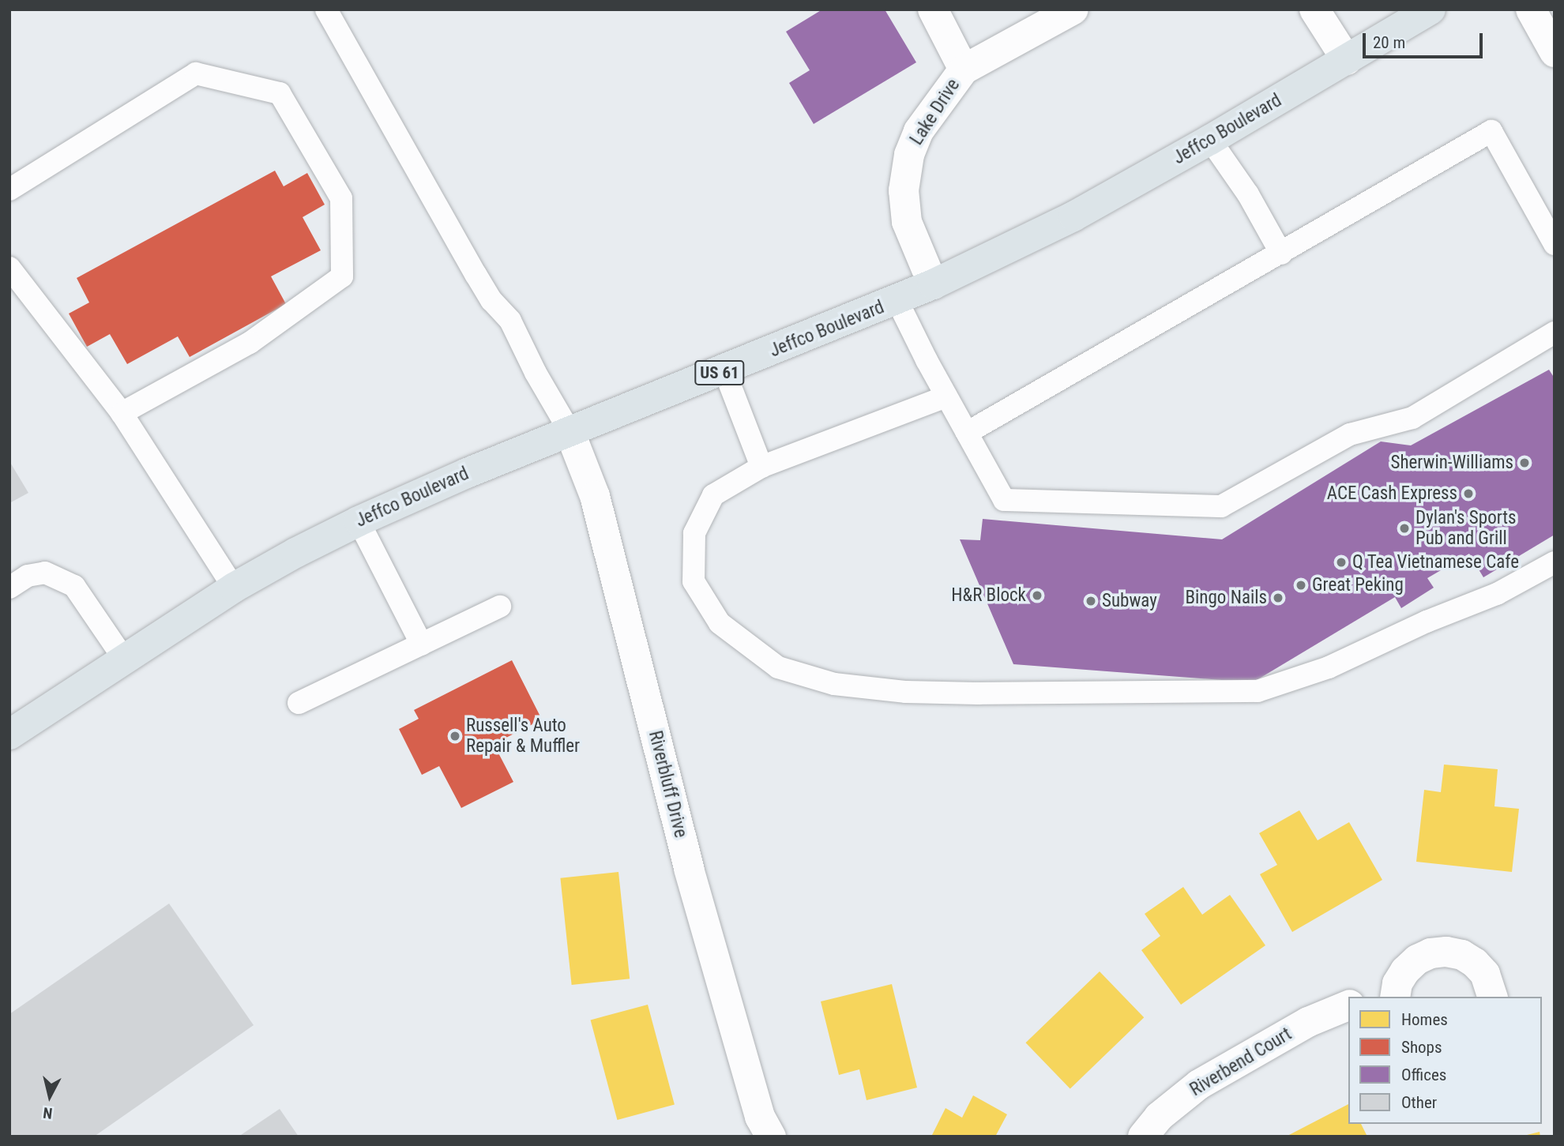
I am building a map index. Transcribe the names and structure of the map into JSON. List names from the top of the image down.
{
  "streets": {
    "main road": ["Jeffco Boulevard", "US 61"],
    "street": ["Lake Drive", "Riverbluff Drive", "Riverbend Court"]
  },
  "crossings": [
    ["Lake Drive", "Jeffco Boulevard"],
    ["Jeffco Boulevard", "Riverbluff Drive"]
  ],
  "places": [
    "Sherwin-Williams",
    "ACE Cash Express",
    "Dylan's Sports Pub and Grill",
    "Q Tea Vietnamese Cafe",
    "Great Peking",
    "H&R Block",
    "Bingo Nails",
    "Subway",
    "Russell's Auto Repair & Muffler"
  ],
  "legend": [
    "Homes",
    "Shops",
    "Offices",
    "Other"
  ],
  "scale_bar": "20 m",
  "north": "bottom"
}
